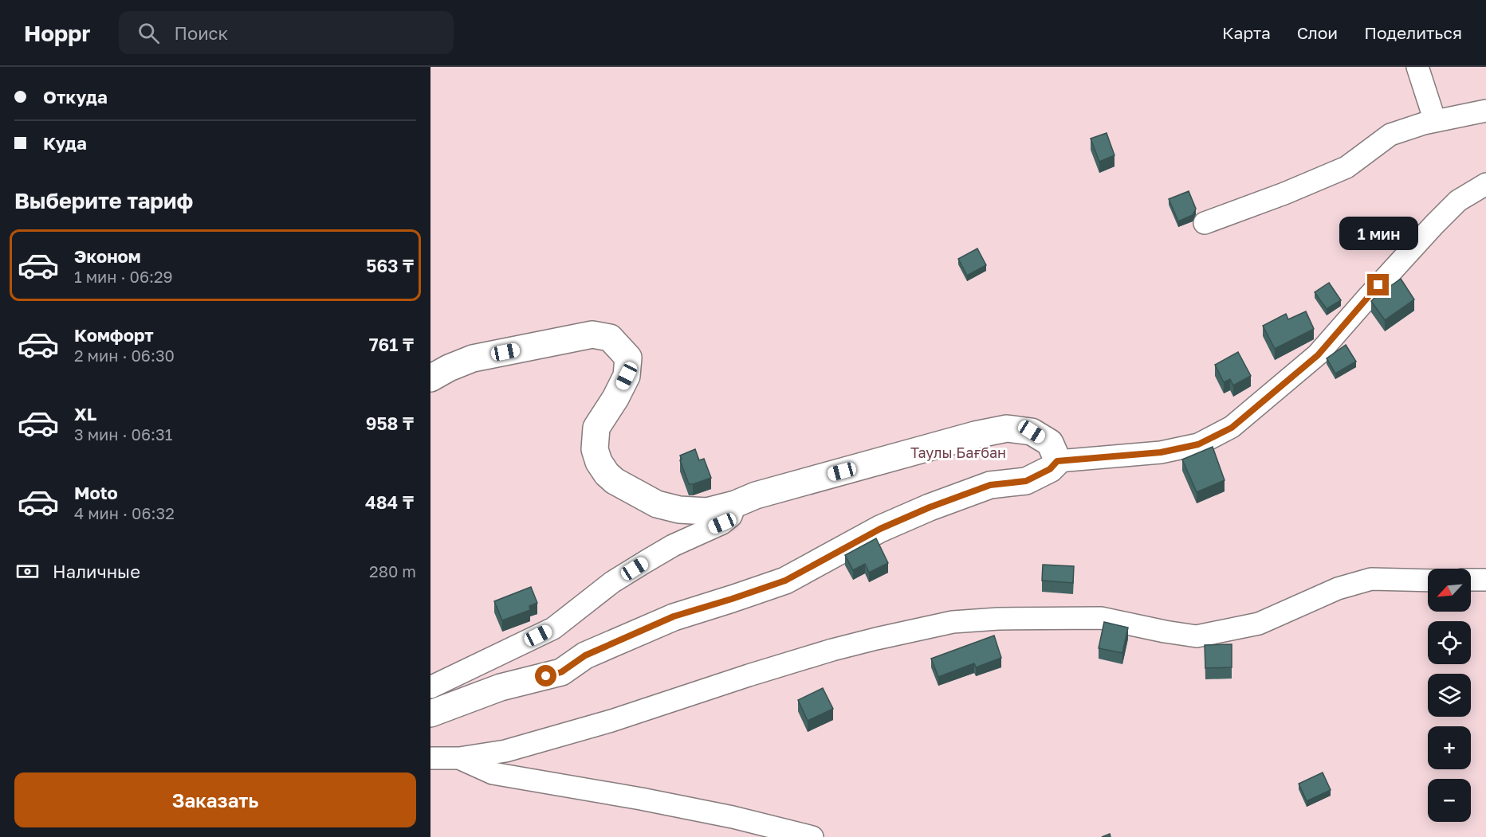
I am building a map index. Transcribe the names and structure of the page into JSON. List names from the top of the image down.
{
  "parks": ["Таулы Бағбан"],
  "north": "bottom left",
  "page": {
    "header": "Hoppr",
    "search": "Поиск",
    "nav": ["Карта", "Слои", "Поделиться"],
    "banner": ["Откуда", "Куда"],
    "heading": "Выберите тариф",
    "bubble": "1 мин",
    "list": [
      {
        "name": "Эконом",
        "note": "1 мин · 06:29",
        "value": "563 ₸"
      },
      {
        "name": "Комфорт",
        "note": "2 мин · 06:30",
        "value": "761 ₸"
      },
      {
        "name": "XL",
        "note": "3 мин · 06:31",
        "value": "958 ₸"
      },
      {
        "name": "Moto",
        "note": "4 мин · 06:32",
        "value": "484 ₸"
      }
    ],
    "pay": ["Наличные", "280 m"],
    "map_buttons": ["+", "−"],
    "buttons": "Заказать"
  }
}
